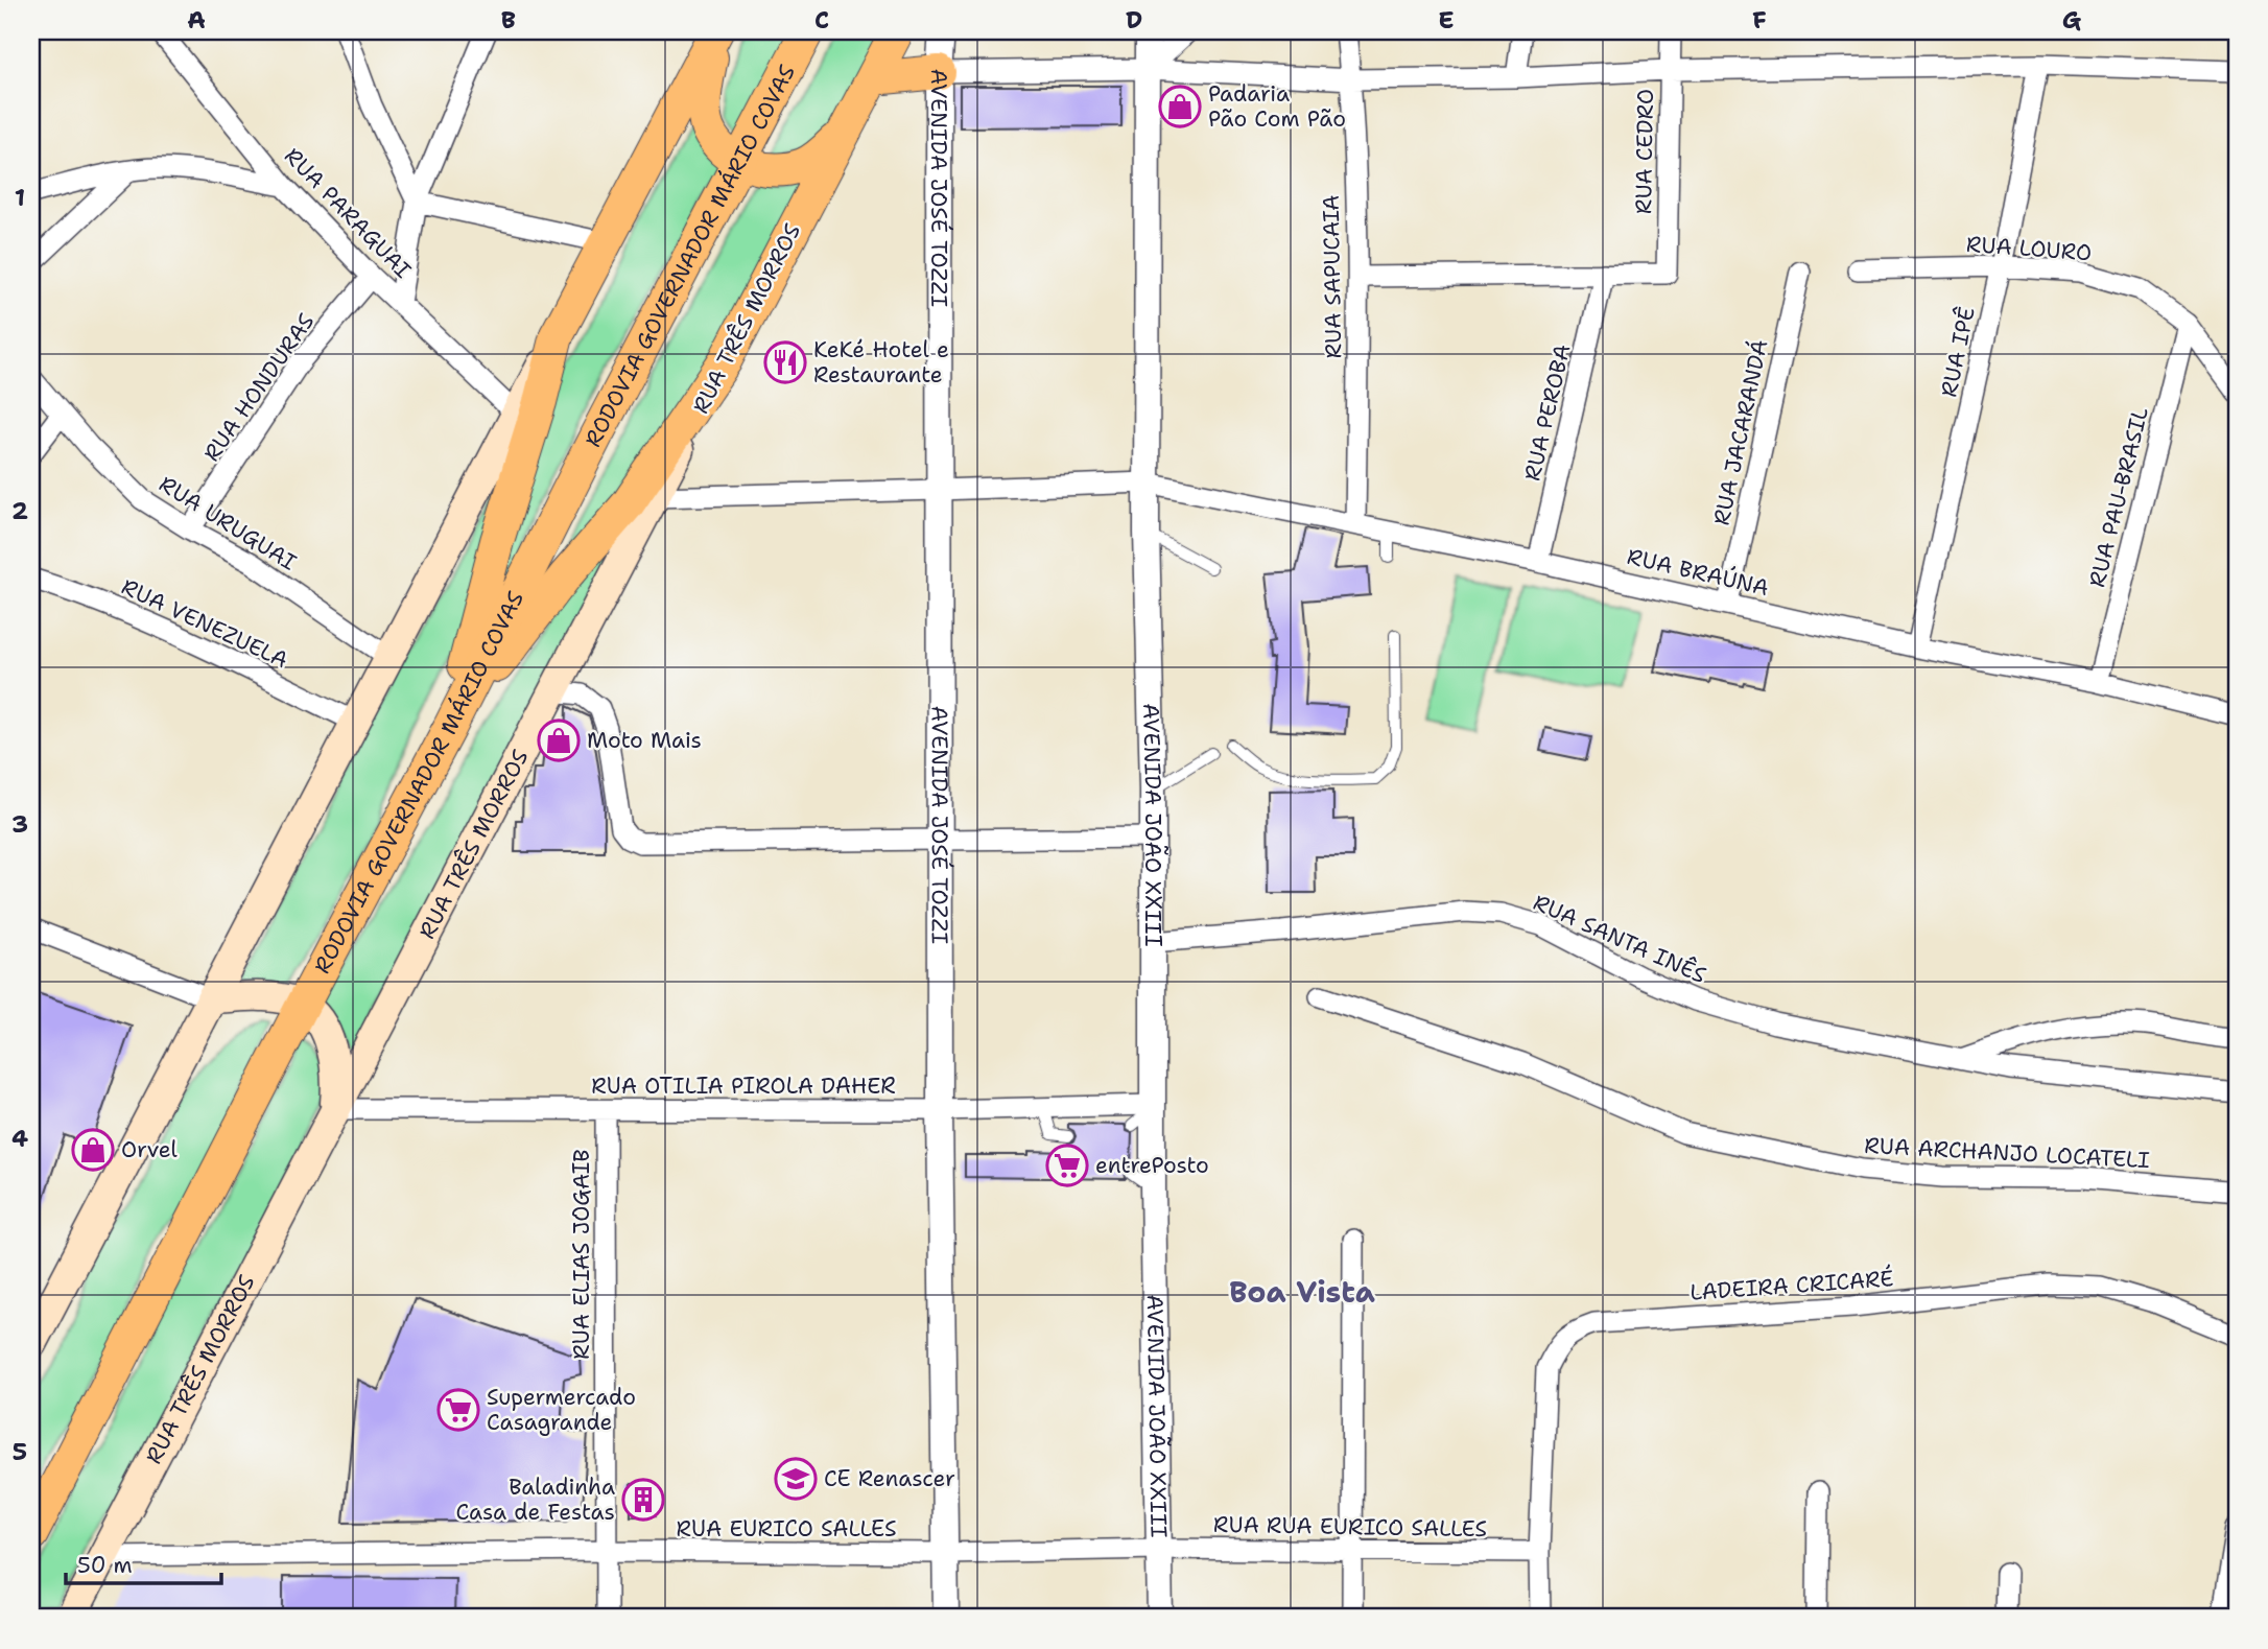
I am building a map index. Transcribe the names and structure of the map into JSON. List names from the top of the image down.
{
  "streets": {
    "main road": ["RODOVIA GOVERNADOR MÁRIO COVAS", "RUA TRÊS MORROS"],
    "street": [
      "RUA CEDRO",
      "AVENIDA JOSÉ TOZZI",
      "RUA PARAGUAI",
      "RUA LOURO",
      "RUA SAPUCAIA",
      "RUA IPÊ",
      "RUA HONDURAS",
      "RUA PEROBA",
      "RUA JACARANDÁ",
      "RUA PAU-BRASIL",
      "RUA URUGUAI",
      "RUA BRAÚNA",
      "RUA VENEZUELA",
      "AVENIDA JOÃO XXIII",
      "RUA SANTA INÊS",
      "RUA OTILIA PIROLA DAHER",
      "RUA ARCHANJO LOCATELI",
      "RUA ELIAS JOGAIB",
      "LADEIRA CRICARÉ",
      "RUA RUA EURICO SALLES",
      "RUA EURICO SALLES"
    ]
  },
  "crossings": [
    ["RUA CEDRO", "RUA PEROBA"],
    ["AVENIDA JOSÉ TOZZI", "RUA BRAÚNA"],
    ["AVENIDA JOSÉ TOZZI", "RUA OTILIA PIROLA DAHER"],
    ["AVENIDA JOSÉ TOZZI", "RUA EURICO SALLES"],
    ["RUA PARAGUAI", "RUA HONDURAS"],
    ["RUA LOURO", "RUA IPÊ"],
    ["RUA LOURO", "RUA PAU-BRASIL"],
    ["RUA SAPUCAIA", "RUA BRAÚNA"],
    ["RUA TRÊS MORROS", "RUA BRAÚNA"],
    ["RUA TRÊS MORROS", "RUA OTILIA PIROLA DAHER"],
    ["RUA TRÊS MORROS", "RUA EURICO SALLES"],
    ["RUA IPÊ", "RUA BRAÚNA"],
    ["RUA HONDURAS", "RUA URUGUAI"],
    ["RUA PEROBA", "RUA BRAÚNA"],
    ["RUA JACARANDÁ", "RUA BRAÚNA"],
    ["RUA PAU-BRASIL", "RUA BRAÚNA"],
    ["RUA BRAÚNA", "AVENIDA JOÃO XXIII"],
    ["AVENIDA JOÃO XXIII", "RUA SANTA INÊS"],
    ["AVENIDA JOÃO XXIII", "RUA OTILIA PIROLA DAHER"],
    ["AVENIDA JOÃO XXIII", "RUA RUA EURICO SALLES"],
    ["AVENIDA JOÃO XXIII", "RUA EURICO SALLES"],
    ["RUA OTILIA PIROLA DAHER", "RUA ELIAS JOGAIB"],
    ["RUA ELIAS JOGAIB", "RUA EURICO SALLES"],
    ["LADEIRA CRICARÉ", "RUA RUA EURICO SALLES"],
    ["RUA RUA EURICO SALLES", "RUA EURICO SALLES"]
  ],
  "districts": ["Boa Vista"],
  "places": {
    "shop": ["Padaria Pão Com Pão", "Moto Mais", "Orvel"],
    "restaurant": ["KeKé Hotel e Restaurante"],
    "supermarket": ["entrePosto", "Supermercado Casagrande"],
    "school or university": ["CE Renascer"],
    "building": ["Baladinha Casa de Festas"]
  },
  "scale_bar": "50 m",
  "grid": {
    "columns": [
      "A",
      "B",
      "C",
      "D",
      "E",
      "F",
      "G"
    ],
    "rows": [
      "1",
      "2",
      "3",
      "4",
      "5"
    ]
  }
}
